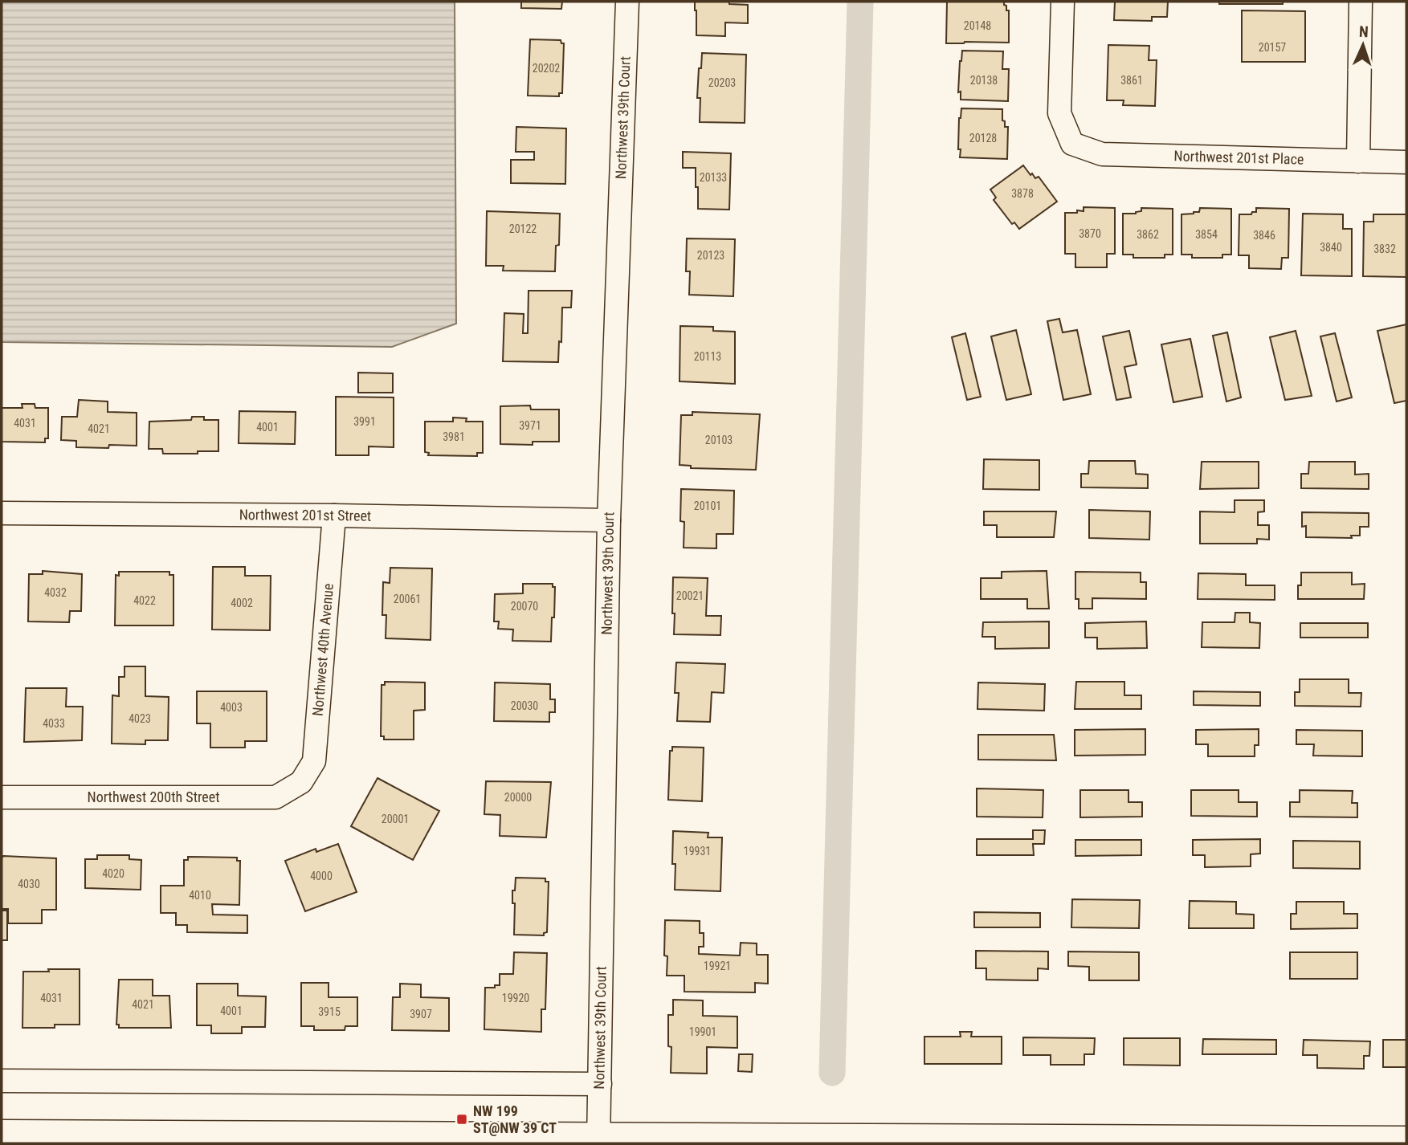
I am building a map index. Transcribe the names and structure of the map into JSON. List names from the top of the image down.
{
  "streets": {
    "street": [
      "Northwest 39th Court",
      "Northwest 201st Place",
      "Northwest 201st Street",
      "Northwest 40th Avenue",
      "Northwest 200th Street"
    ]
  },
  "crossings": [
    ["Northwest 39th Court", "Northwest 201st Street"],
    ["Northwest 201st Street", "Northwest 40th Avenue"],
    ["Northwest 40th Avenue", "Northwest 200th Street"]
  ],
  "places": {
    "transit": ["NW 199 ST@NW 39 CT"]
  },
  "house_numbers": [
    "20148",
    "20157",
    "20202",
    "20138",
    "3861",
    "20203",
    "20128",
    "20133",
    "3878",
    "20122",
    "3870",
    "3862",
    "3854",
    "3846",
    "3840",
    "3832",
    "20123",
    "20113",
    "3991",
    "4031",
    "3971",
    "4001",
    "4021",
    "3981",
    "20103",
    "20101",
    "4032",
    "20021",
    "20061",
    "4022",
    "4002",
    "20070",
    "20030",
    "4003",
    "4023",
    "4033",
    "20000",
    "20001",
    "19931",
    "4020",
    "4000",
    "4030",
    "4010",
    "19921",
    "4031",
    "19920",
    "4021",
    "4001",
    "3915",
    "3907",
    "19901"
  ],
  "north": "top"
}
